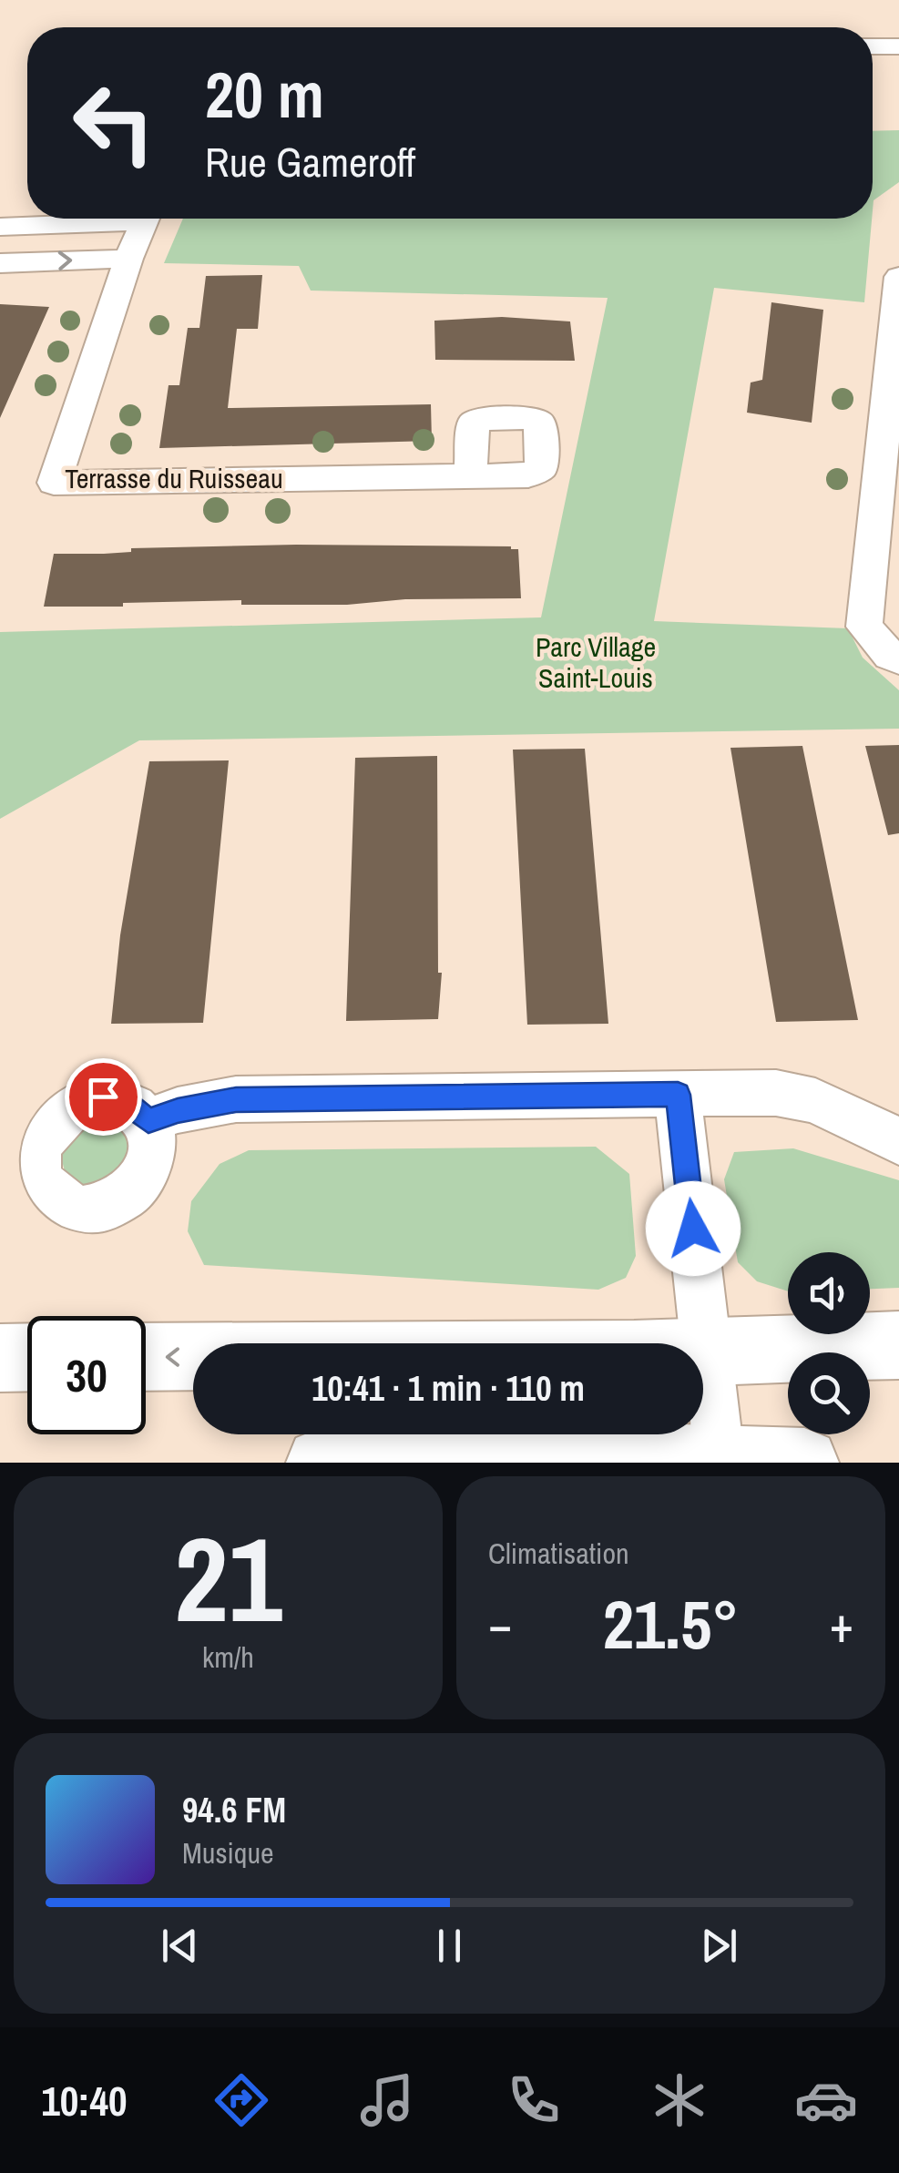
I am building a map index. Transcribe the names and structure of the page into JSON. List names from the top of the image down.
{
  "streets": {
    "street": ["Terrasse du Ruisseau"]
  },
  "parks": ["Parc Village Saint-Louis"],
  "page": {
    "turn": ["20 m", "Rue Gameroff"],
    "limit": "30",
    "trip": "10:41 · 1 min · 110 m",
    "tile": [
      ["21", "km/h"],
      "Climatisation"
    ],
    "heat": ["−", "21.5°", "+"],
    "song": ["94.6 FM", "Musique"],
    "tabs": "10:40"
  }
}
